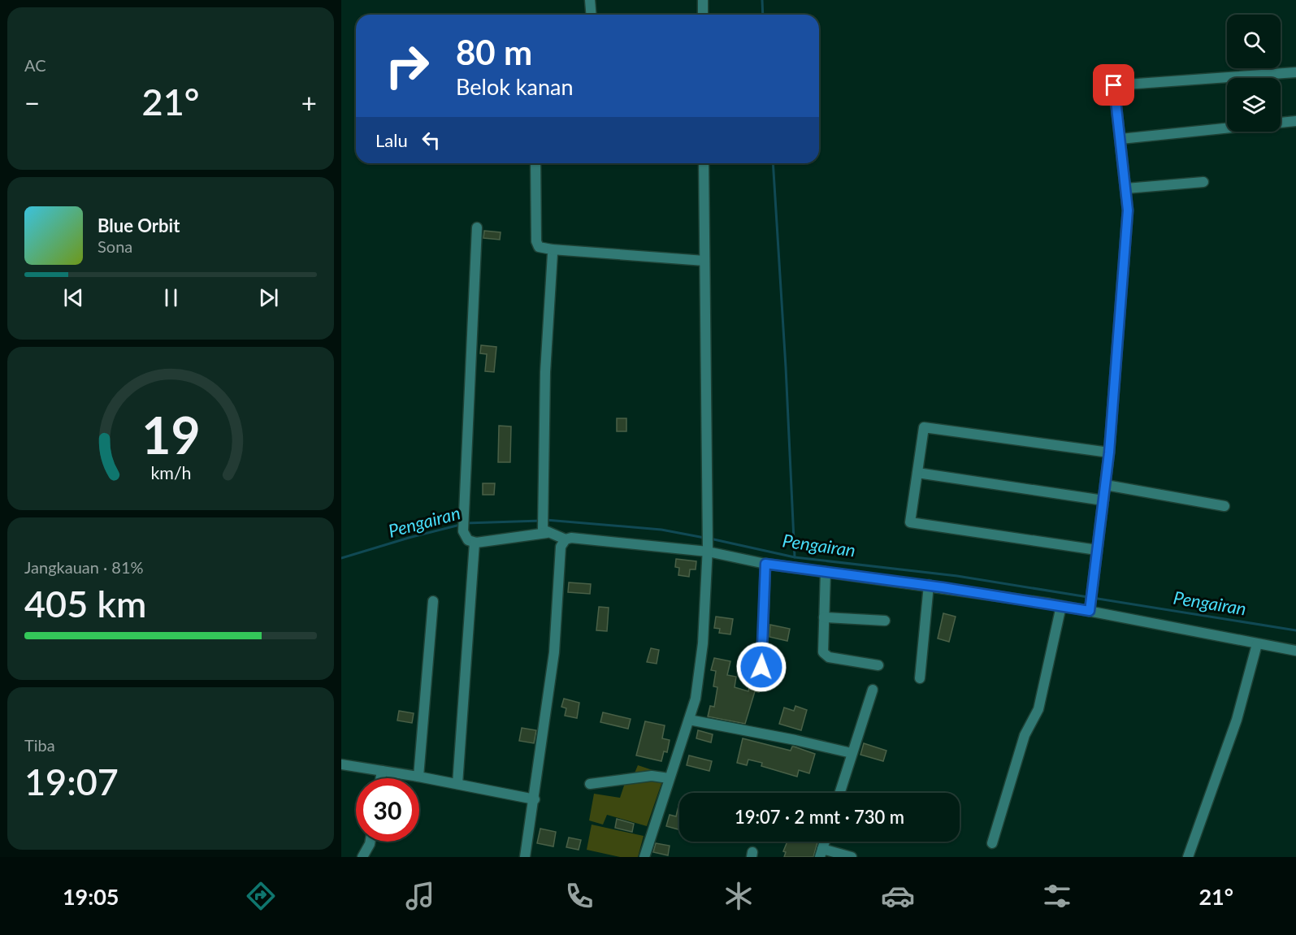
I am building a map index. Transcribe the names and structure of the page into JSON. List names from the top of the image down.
{
  "water": ["Pengairan"],
  "page": {
    "tile": [
      "AC",
      ["Jangkauan · 81%", "405 km"],
      ["Tiba", "19:07"]
    ],
    "turn": ["80 m", "Belok kanan"],
    "heat": ["−", "21°", "+"],
    "then": "Lalu",
    "song": ["Blue Orbit", "Sona"],
    "limit": "30",
    "trip": "19:07 · 2 mnt · 730 m",
    "tabs": ["19:05", "21°"],
    "gauge": ["19", "km/h"]
  }
}
